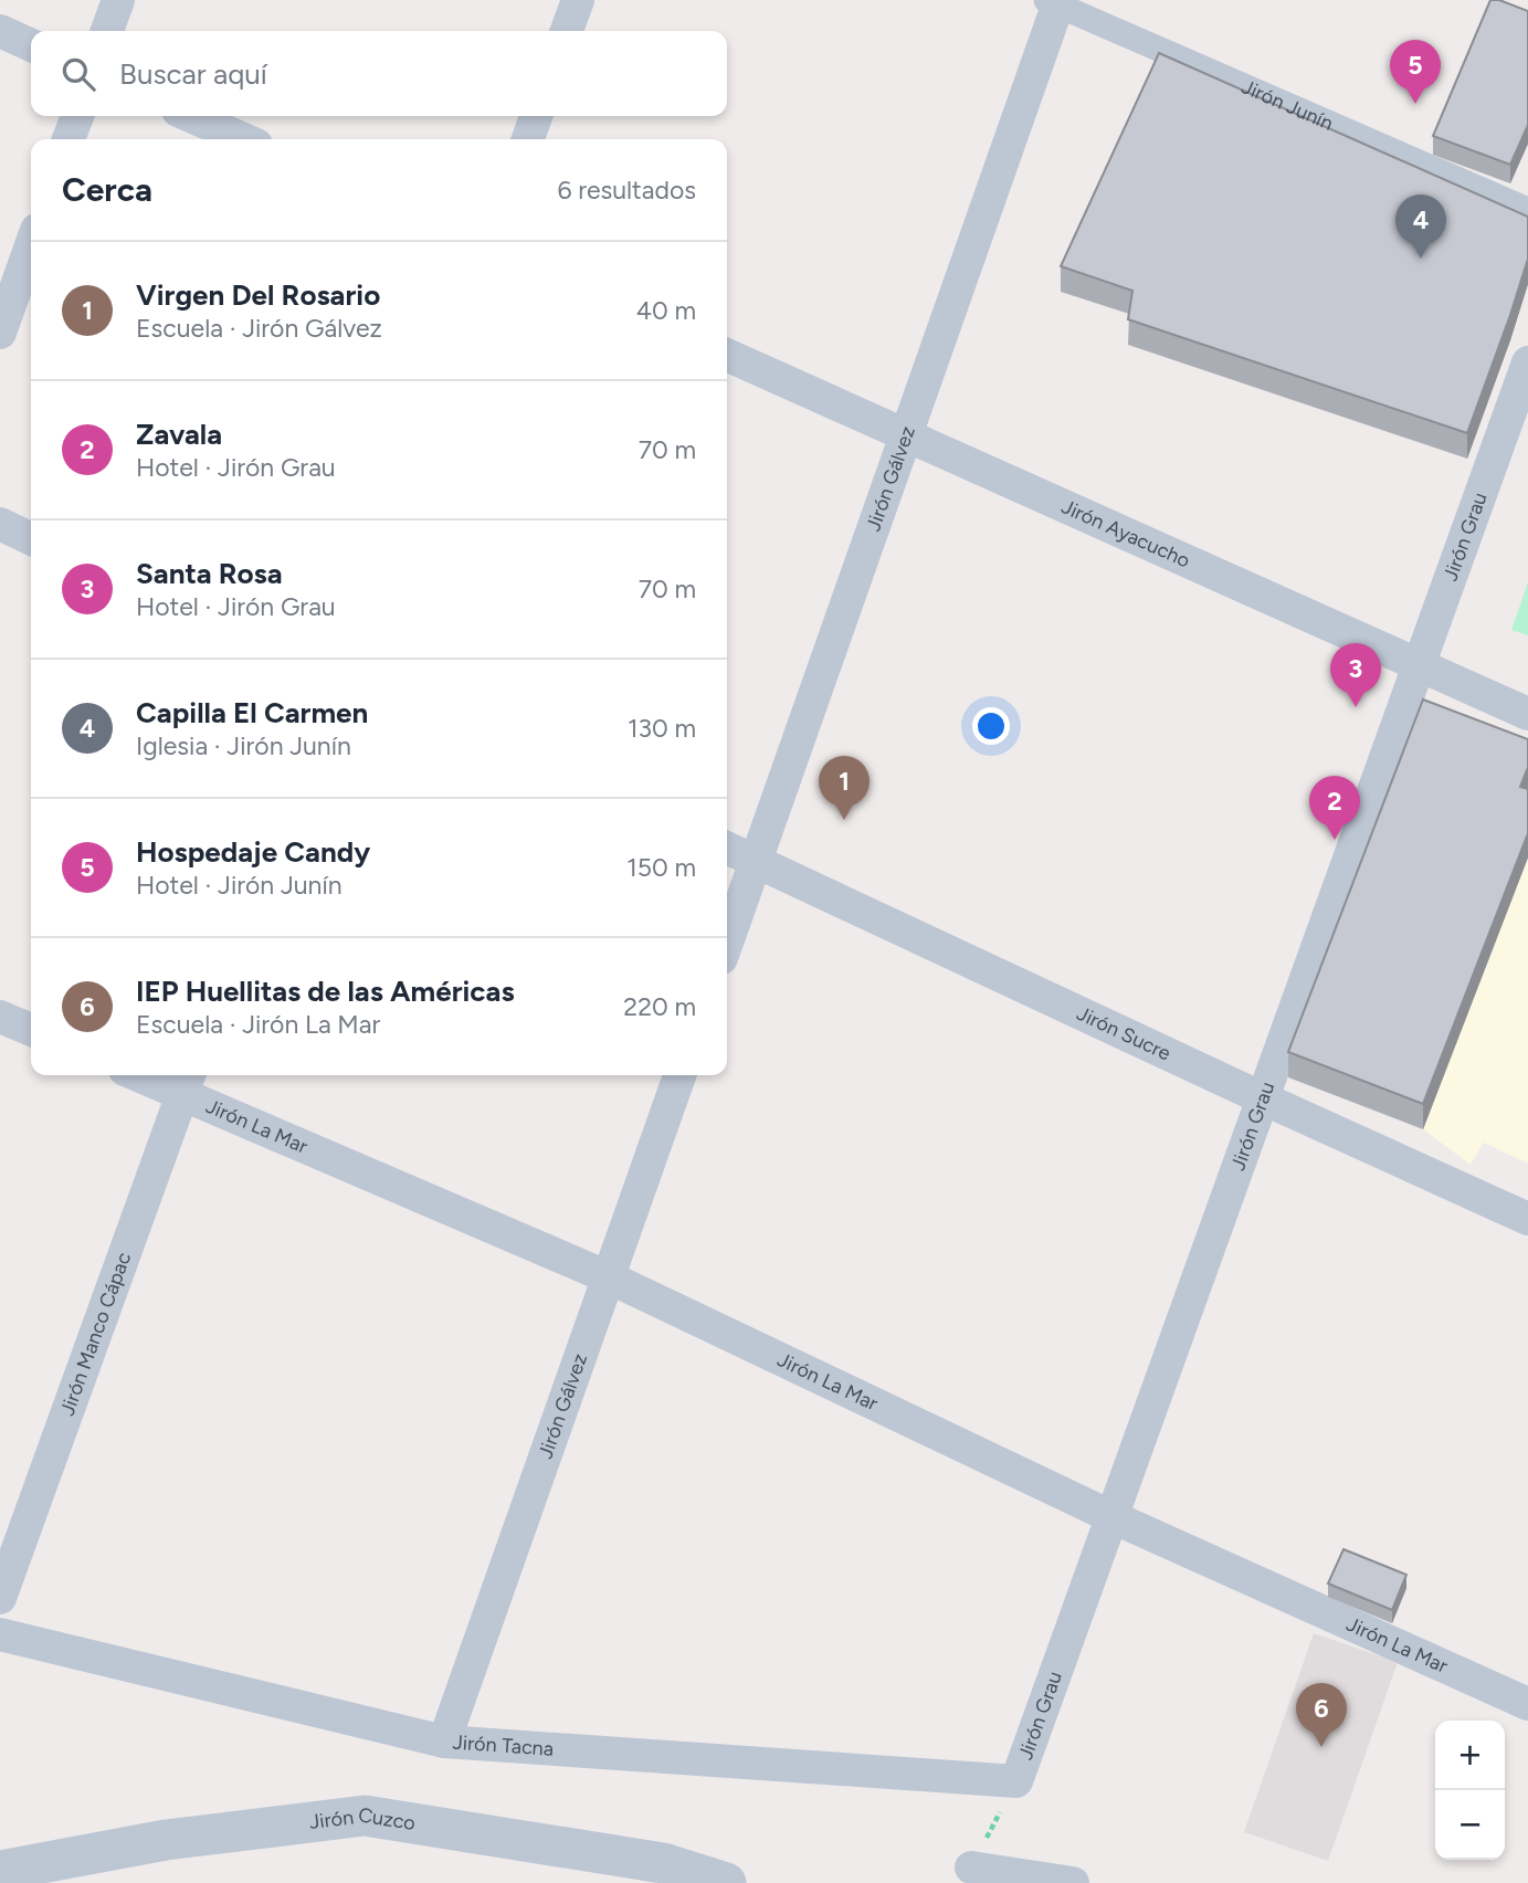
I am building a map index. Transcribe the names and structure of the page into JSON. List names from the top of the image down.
{
  "streets": {
    "street": [
      "Jirón Junín",
      "Jirón Gálvez",
      "Jirón Ayacucho",
      "Jirón Grau",
      "Jirón Sucre",
      "Jirón La Mar",
      "Jirón Manco Cápac",
      "Jirón Tacna",
      "Jirón Cuzco"
    ]
  },
  "crossings": [
    ["Jirón Junín", "Jirón Gálvez"],
    ["Jirón Gálvez", "Jirón Ayacucho"],
    ["Jirón Gálvez", "Jirón Sucre"],
    ["Jirón Gálvez", "Jirón La Mar"],
    ["Jirón Gálvez", "Jirón Tacna"],
    ["Jirón Ayacucho", "Jirón Grau"],
    ["Jirón Grau", "Jirón Sucre"],
    ["Jirón Grau", "Jirón La Mar"],
    ["Jirón Grau", "Jirón Tacna"],
    ["Jirón La Mar", "Jirón Manco Cápac"]
  ],
  "page": {
    "search": "Buscar aquí",
    "pins": [
      "5",
      "4",
      "3",
      "1",
      "2",
      "6"
    ],
    "heading": ["Cerca", "6 resultados"],
    "list": [
      {
        "mark": "1",
        "name": "Virgen Del Rosario",
        "note": "Escuela · Jirón Gálvez",
        "value": "40 m"
      },
      {
        "mark": "2",
        "name": "Zavala",
        "note": "Hotel · Jirón Grau",
        "value": "70 m"
      },
      {
        "mark": "3",
        "name": "Santa Rosa",
        "note": "Hotel · Jirón Grau",
        "value": "70 m"
      },
      {
        "mark": "4",
        "name": "Capilla El Carmen",
        "note": "Iglesia · Jirón Junín",
        "value": "130 m"
      },
      {
        "mark": "5",
        "name": "Hospedaje Candy",
        "note": "Hotel · Jirón Junín",
        "value": "150 m"
      },
      {
        "mark": "6",
        "name": "IEP Huellitas de las Américas",
        "note": "Escuela · Jirón La Mar",
        "value": "220 m"
      }
    ],
    "map_buttons": ["+", "−"]
  }
}
